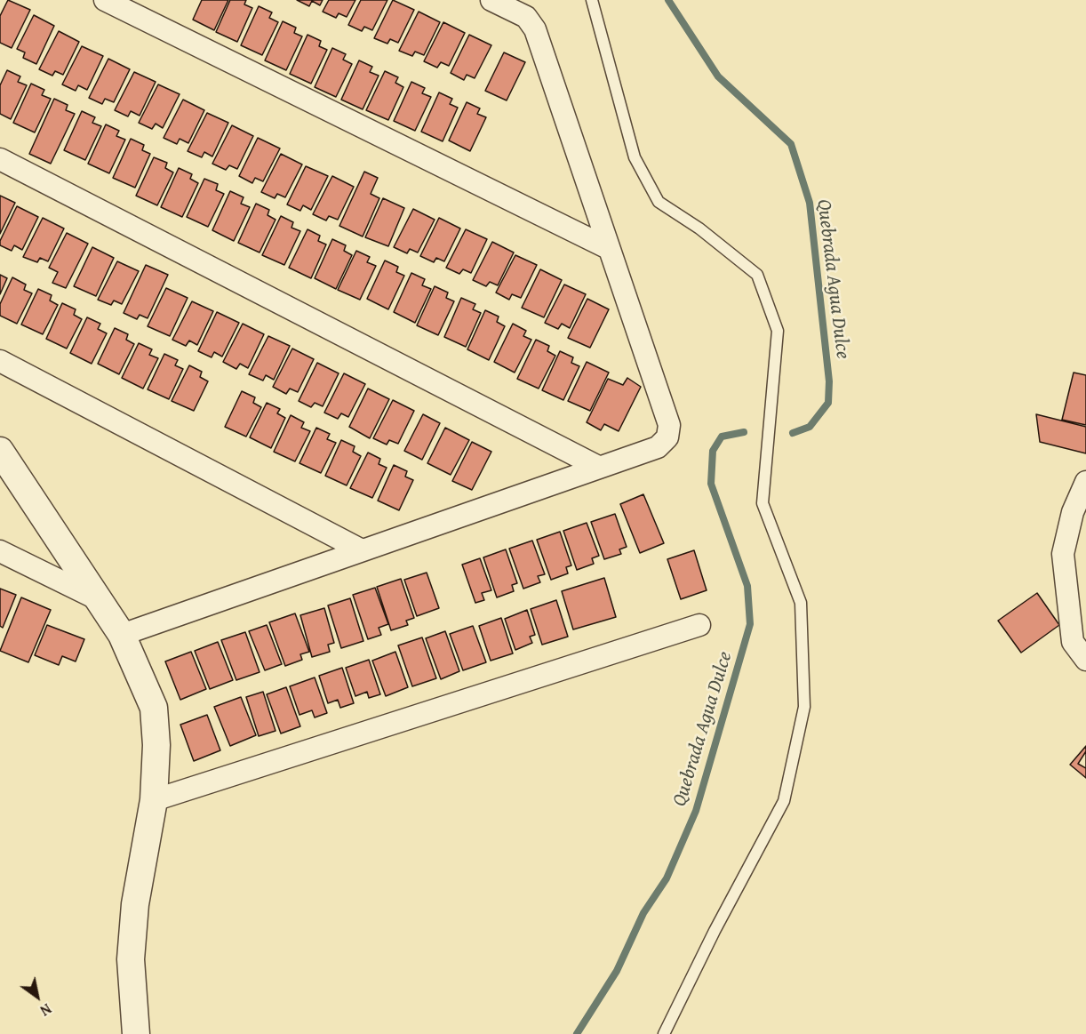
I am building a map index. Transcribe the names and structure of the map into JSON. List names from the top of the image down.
{
  "water": ["Quebrada Agua Dulce"],
  "north": "bottom right"
}
